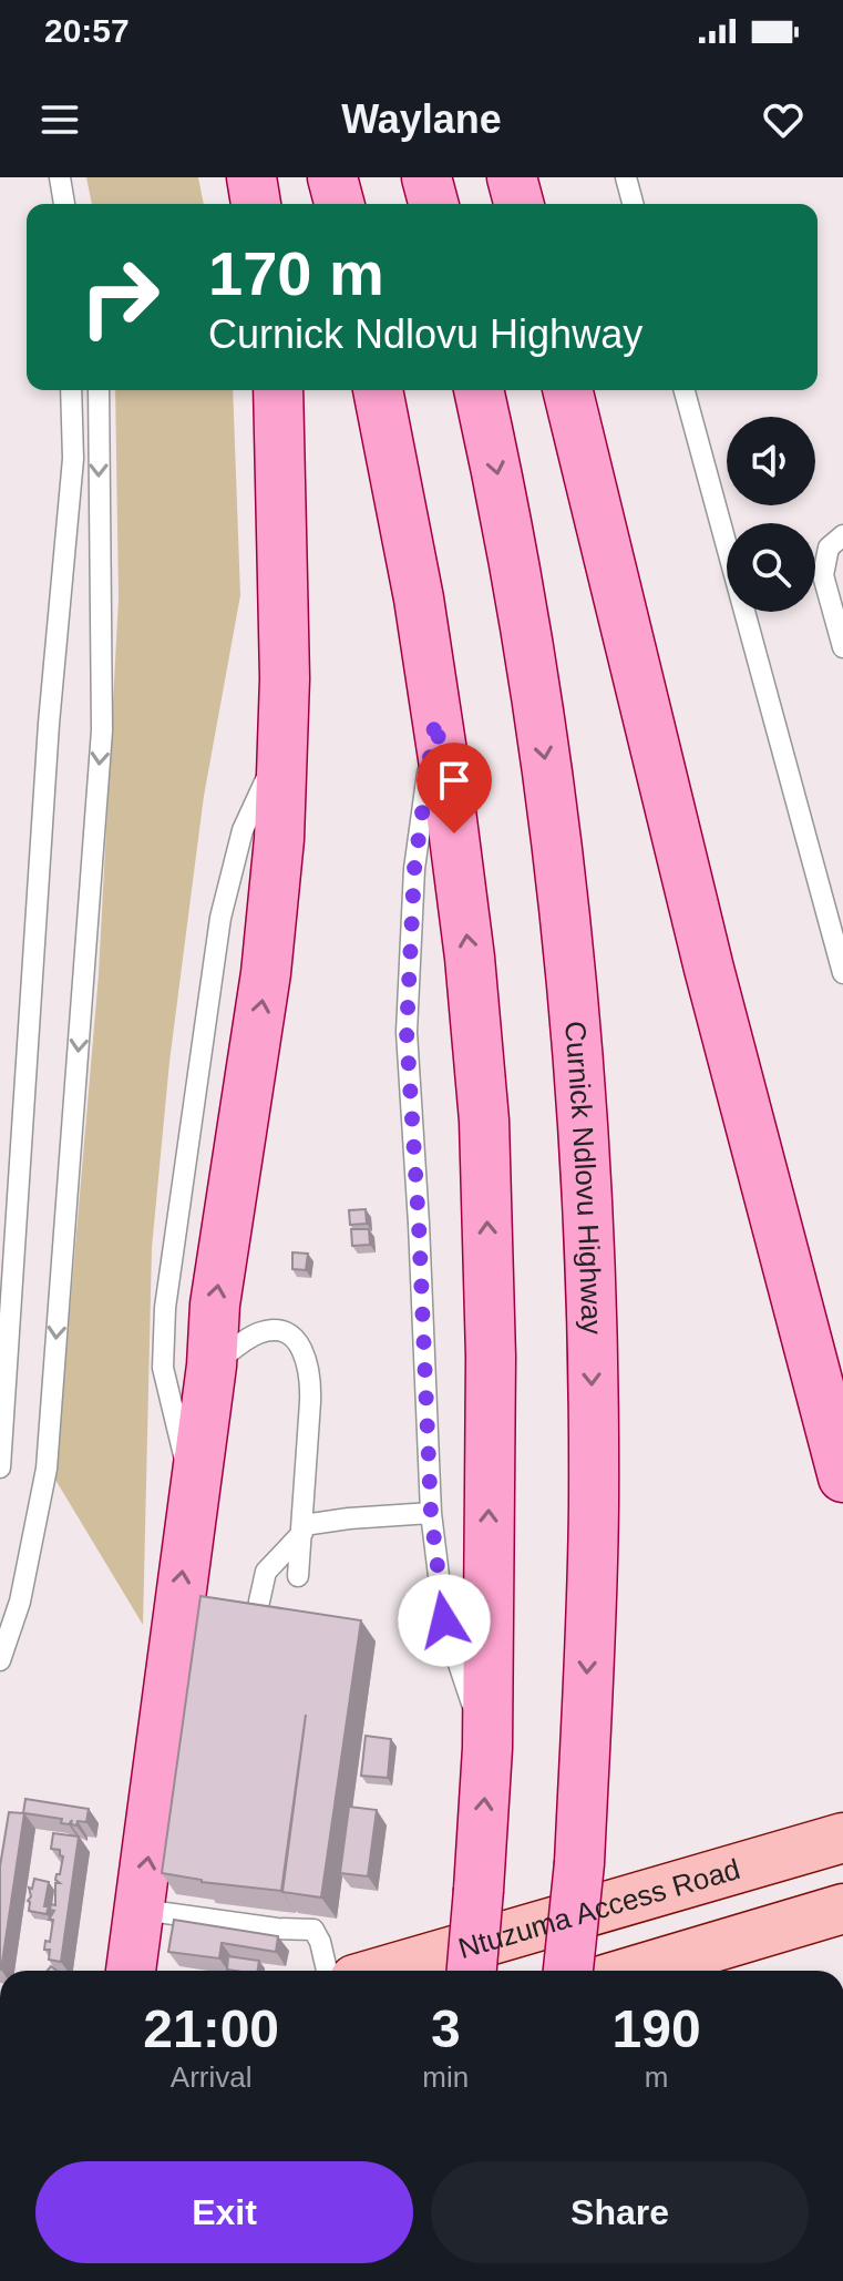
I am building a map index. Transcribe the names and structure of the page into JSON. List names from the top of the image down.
{
  "streets": {
    "main road": ["Curnick Ndlovu Highway"],
    "street": ["Ntuzuma Access Road"]
  },
  "page": {
    "status": "20:57",
    "header": "Waylane",
    "turn": ["170 m", "Curnick Ndlovu Highway"],
    "eta": [
      "21:00",
      "Arrival",
      "3",
      "min",
      "190",
      "m"
    ],
    "buttons": ["Exit", "Share"]
  }
}
